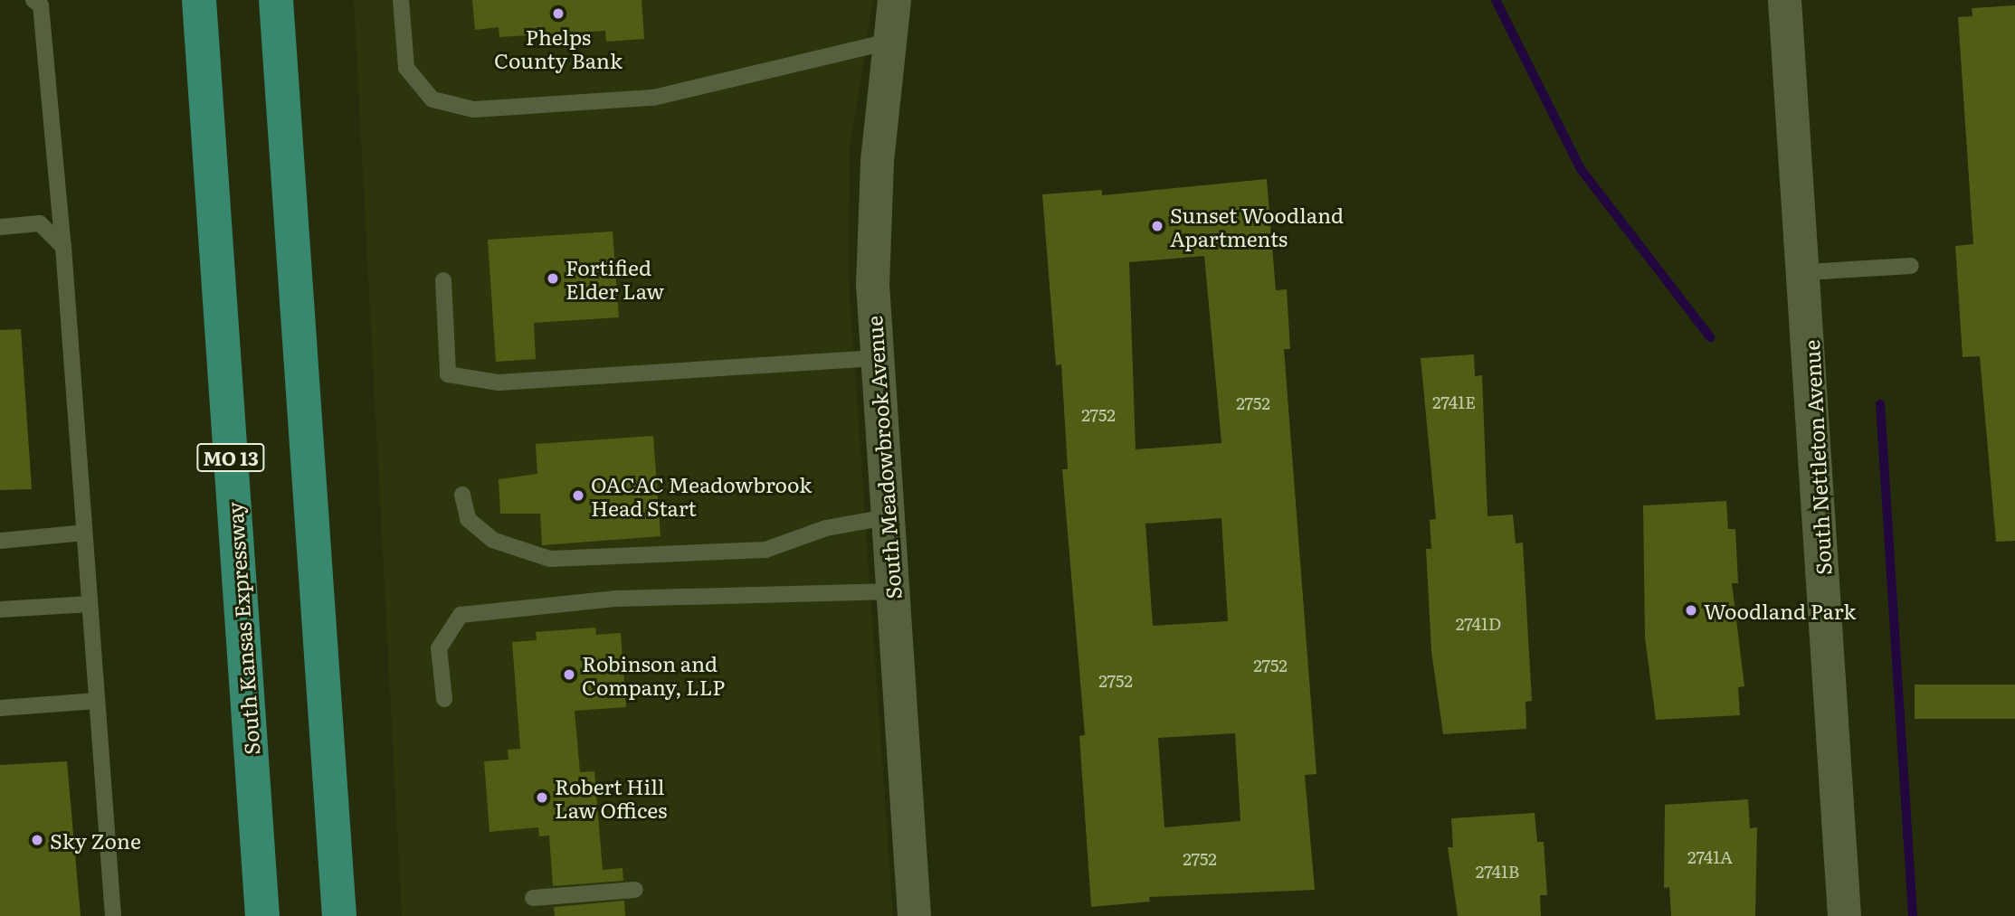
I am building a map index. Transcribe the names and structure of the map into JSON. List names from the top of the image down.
{
  "streets": {
    "main road": ["MO 13", "South Kansas Expressway"],
    "street": ["South Meadowbrook Avenue", "South Nettleton Avenue"]
  },
  "places": [
    "Phelps County Bank",
    "Sunset Woodland Apartments",
    "Fortified Elder Law",
    "OACAC Meadowbrook Head Start",
    "Woodland Park",
    "Robinson and Company, LLP",
    "Robert Hill Law Offices",
    "Sky Zone"
  ],
  "house_numbers": [
    "2741E",
    "2752",
    "2752",
    "2741D",
    "2752",
    "2752",
    "2741A",
    "2752",
    "2741B"
  ]
}
